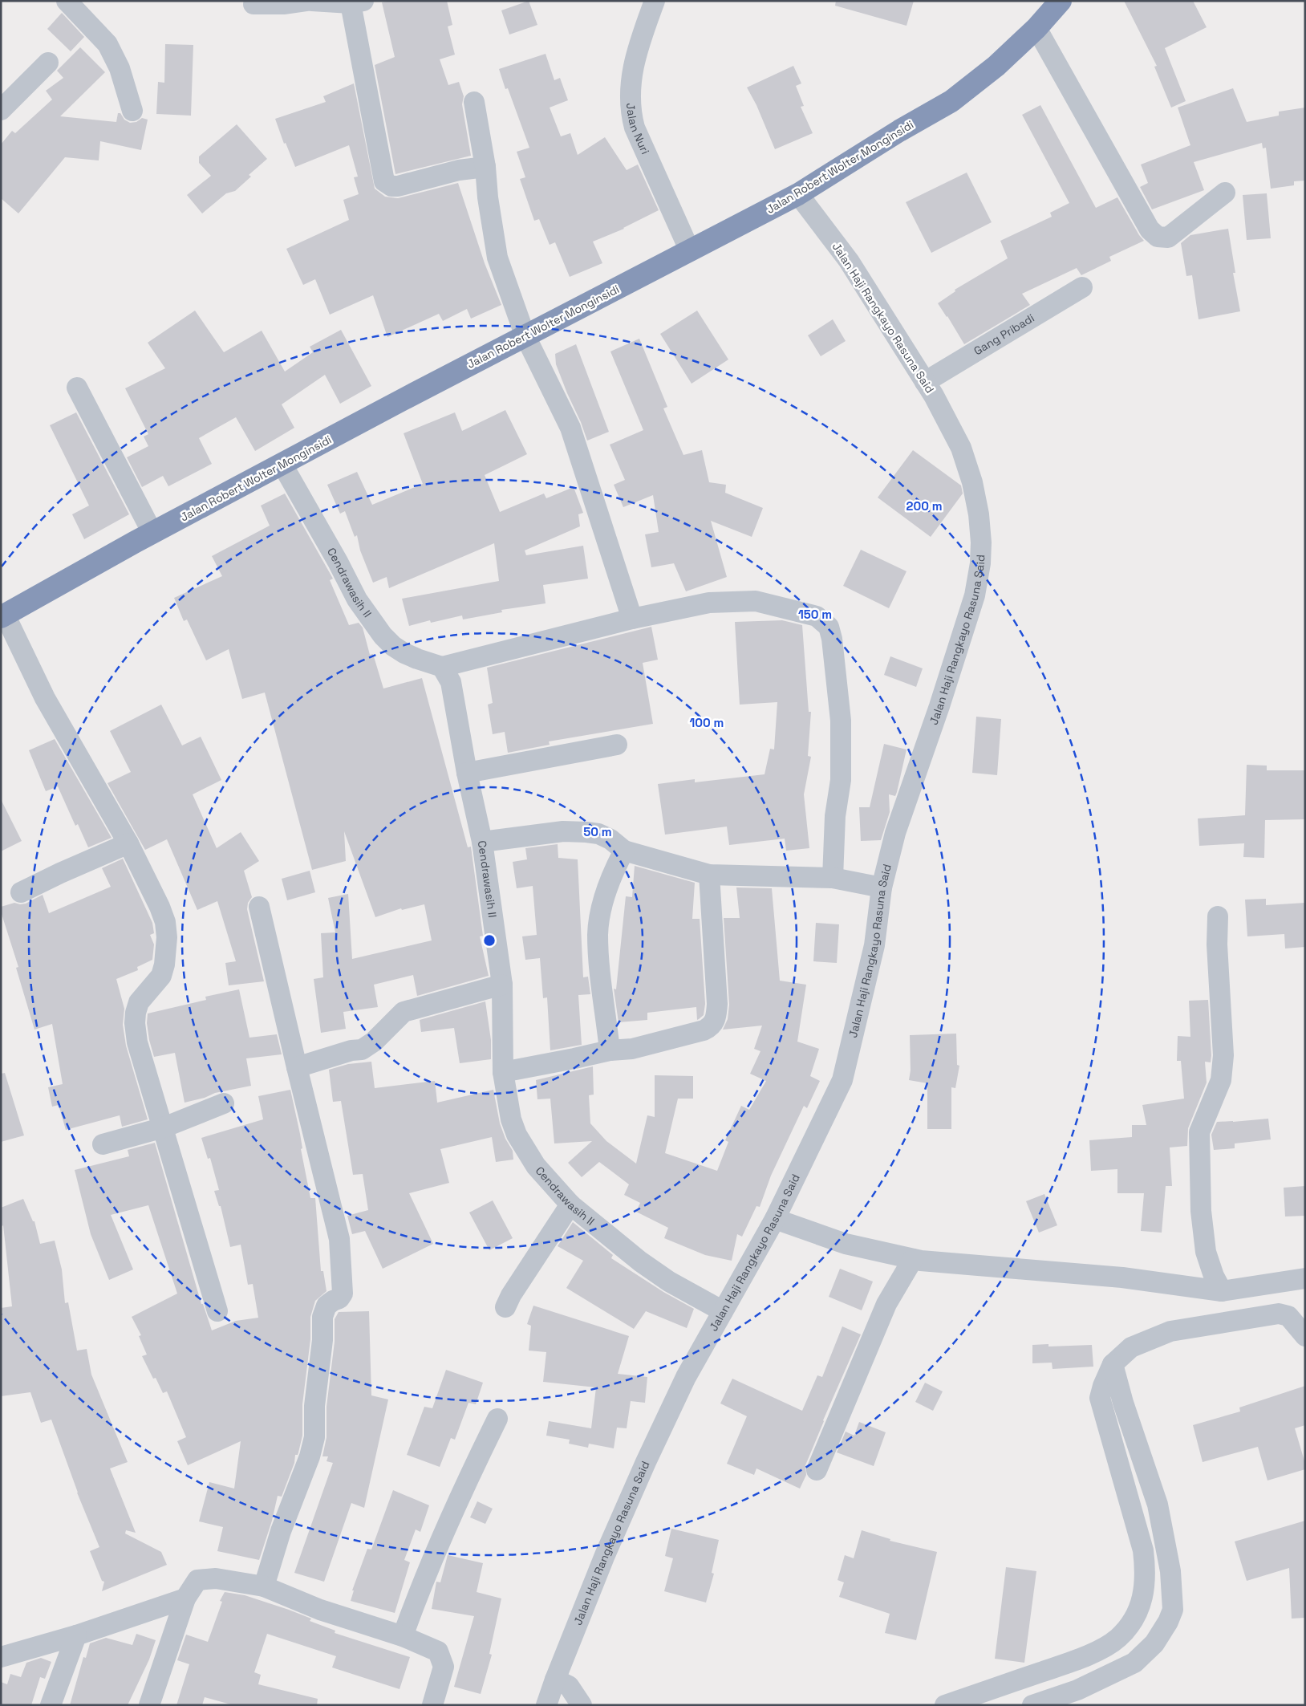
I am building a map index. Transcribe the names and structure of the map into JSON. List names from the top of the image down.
{
  "streets": {
    "highway": ["Jalan Robert Wolter Monginsidi"],
    "street": [
      "Jalan Nuri",
      "Jalan Haji Rangkayo Rasuna Said",
      "Gang Pribadi",
      "Cendrawasih II"
    ]
  },
  "crossings": [
    ["Jalan Nuri", "Jalan Robert Wolter Monginsidi"],
    ["Jalan Robert Wolter Monginsidi", "Jalan Haji Rangkayo Rasuna Said"],
    ["Jalan Robert Wolter Monginsidi", "Cendrawasih II"],
    ["Jalan Haji Rangkayo Rasuna Said", "Gang Pribadi"],
    ["Jalan Haji Rangkayo Rasuna Said", "Cendrawasih II"]
  ],
  "rings": [
    "200 m",
    "150 m",
    "100 m",
    "50 m"
  ]
}
